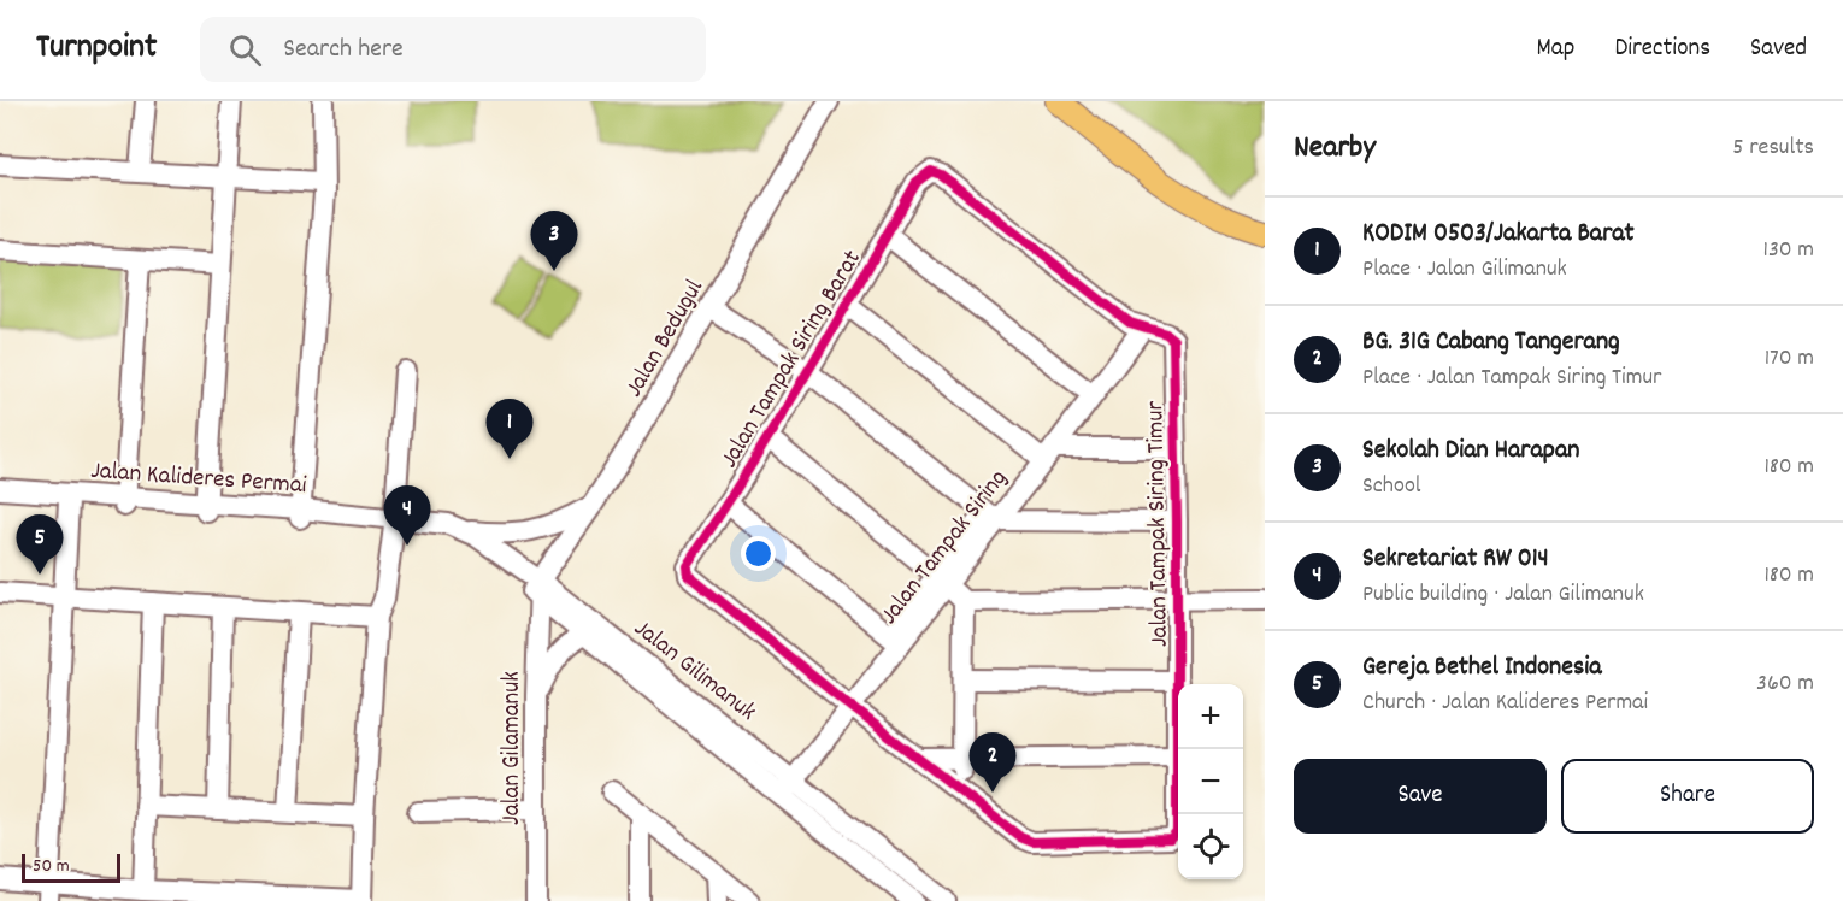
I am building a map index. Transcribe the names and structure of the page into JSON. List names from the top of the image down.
{
  "streets": {
    "street": [
      "Jalan Bedugul",
      "Jalan Tampak Siring Barat",
      "Jalan Kalideres Permai",
      "Jalan Tampak Siring Timur",
      "Jalan Tampak Siring",
      "Jalan Gilimanuk",
      "Jalan Gilamanuk"
    ]
  },
  "crossings": [
    ["Jalan Bedugul", "Jalan Gilimanuk"],
    ["Jalan Bedugul", "Jalan Gilamanuk"],
    ["Jalan Tampak Siring Barat", "Jalan Tampak Siring Timur"],
    ["Jalan Tampak Siring Barat", "Jalan Tampak Siring"],
    ["Jalan Kalideres Permai", "Jalan Gilimanuk"],
    ["Jalan Tampak Siring Timur", "Jalan Tampak Siring"],
    ["Jalan Tampak Siring", "Jalan Gilimanuk"],
    ["Jalan Gilimanuk", "Jalan Gilamanuk"]
  ],
  "scale_bar": "50 m",
  "page": {
    "header": "Turnpoint",
    "search": "Search here",
    "nav": ["Map", "Directions", "Saved"],
    "heading": ["Nearby", "5 results"],
    "list": [
      {
        "mark": "1",
        "name": "KODIM 0503/Jakarta Barat",
        "note": "Place · Jalan Gilimanuk",
        "value": "130 m"
      },
      {
        "mark": "2",
        "name": "BG. 31G Cabang Tangerang",
        "note": "Place · Jalan Tampak Siring Timur",
        "value": "170 m"
      },
      {
        "mark": "3",
        "name": "Sekolah Dian Harapan",
        "note": "School",
        "value": "180 m"
      },
      {
        "mark": "4",
        "name": "Sekretariat RW 014",
        "note": "Public building · Jalan Gilimanuk",
        "value": "180 m"
      },
      {
        "mark": "5",
        "name": "Gereja Bethel Indonesia",
        "note": "Church · Jalan Kalideres Permai",
        "value": "360 m"
      }
    ],
    "pins": [
      "3",
      "1",
      "4",
      "5",
      "2"
    ],
    "map_buttons": ["+", "−"],
    "buttons": ["Save", "Share"],
    "scale": "50 m"
  }
}
